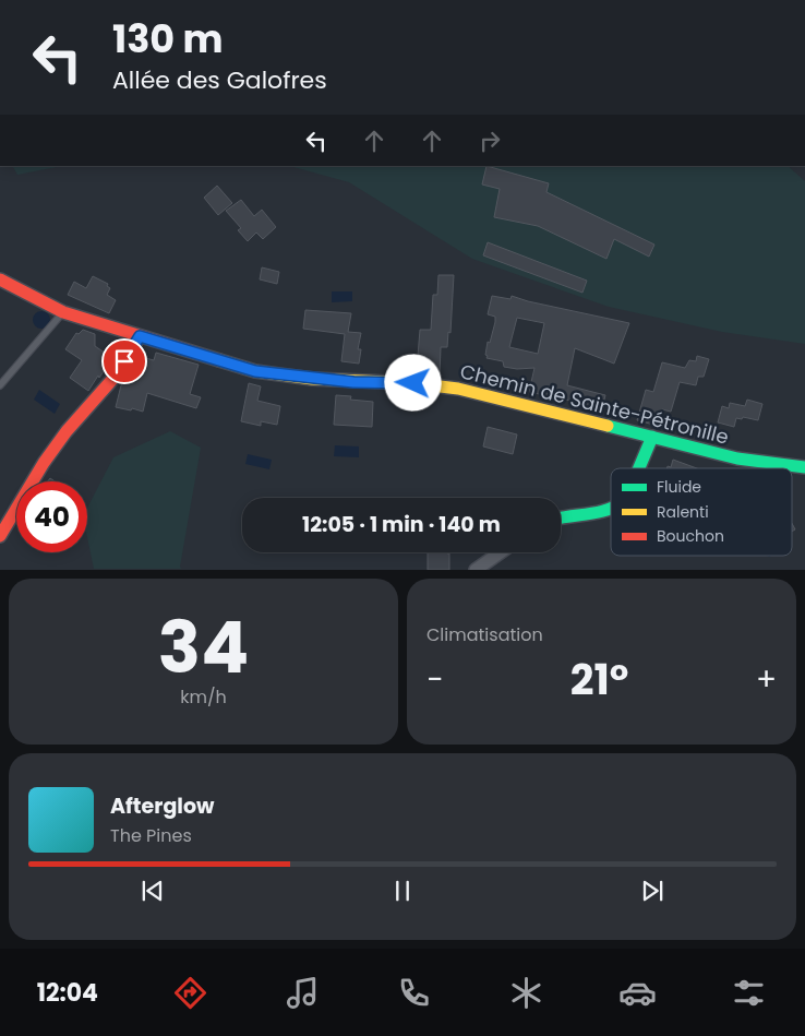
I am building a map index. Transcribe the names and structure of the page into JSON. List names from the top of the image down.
{
  "streets": {
    "street": ["Chemin de Sainte-Pétronille"]
  },
  "legend": ["Fluide", "Ralenti", "Bouchon"],
  "page": {
    "turn": ["130 m", "Allée des Galofres"],
    "limit": "40",
    "trip": "12:05 · 1 min · 140 m",
    "tile": [
      ["34", "km/h"],
      "Climatisation"
    ],
    "heat": ["−", "21°", "+"],
    "song": ["Afterglow", "The Pines"],
    "tabs": "12:04"
  }
}
